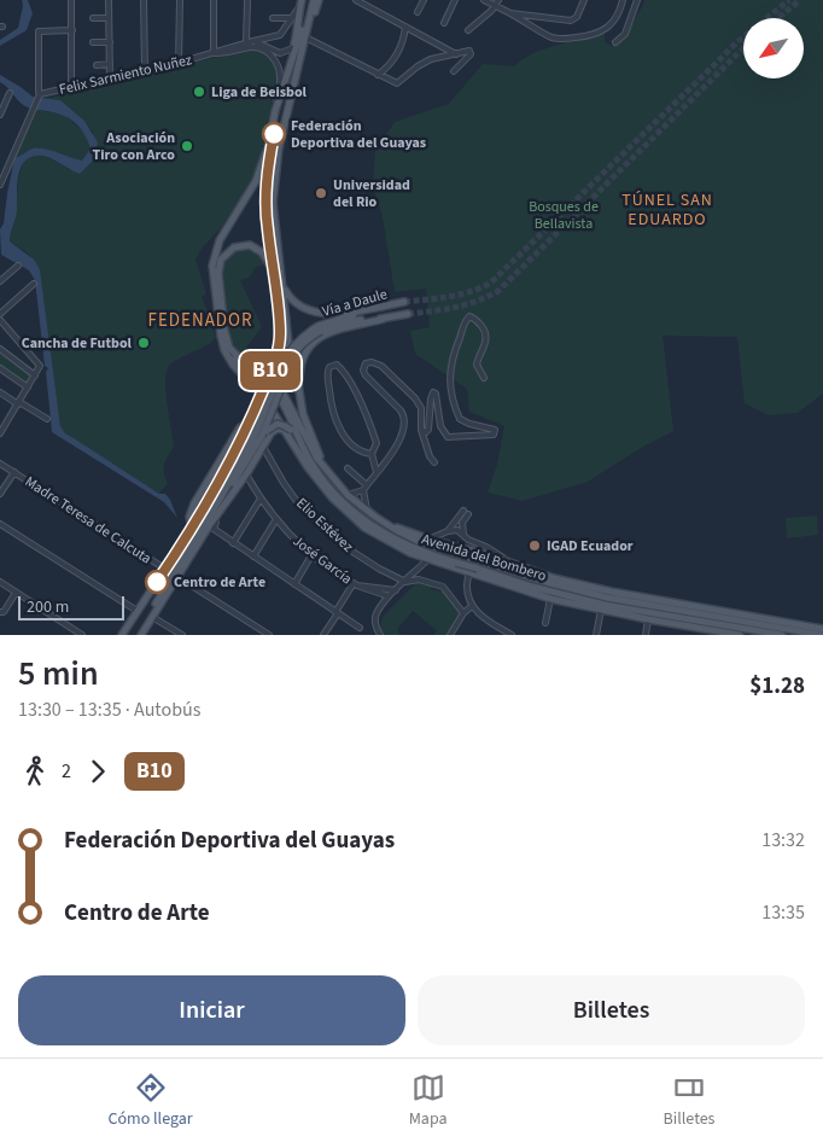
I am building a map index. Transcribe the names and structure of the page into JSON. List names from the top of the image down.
{
  "streets": {
    "main road": ["Vía a Daule", "Avenida del Bombero"],
    "street": [
      "Felix Sarmiento Nuñez",
      "Madre Teresa de Calcuta",
      "Elio Estévez",
      "José García"
    ]
  },
  "crossings": [
    ["Vía a Daule", "Madre Teresa de Calcuta"],
    ["Vía a Daule", "Elio Estévez"],
    ["Vía a Daule", "Avenida del Bombero"],
    ["Vía a Daule", "José García"]
  ],
  "districts": ["TÚNEL SAN EDUARDO", "FEDENADOR"],
  "parks": ["Bosques de Bellavista"],
  "places": [
    "Liga de Beisbol",
    "Federación Deportiva del Guayas",
    "Asociación Tiro con Arco",
    "Universidad del Rio",
    "Cancha de Futbol",
    "IGAD Ecuador",
    "Centro de Arte"
  ],
  "lines": ["bus line B10"],
  "scale_bar": "200 m",
  "north": "bottom left",
  "page": {
    "on_map": "B10",
    "scale": "200 m",
    "heading": ["5 min", "13:30 – 13:35 · Autobús", "$1.28"],
    "legs": ["2", "B10"],
    "list": [
      {
        "name": "Federación Deportiva del Guayas",
        "value": "13:32"
      },
      {
        "name": "Centro de Arte",
        "value": "13:35"
      }
    ],
    "buttons": ["Iniciar", "Billetes"],
    "tabs": ["Cómo llegar", "Mapa", "Billetes"]
  }
}
